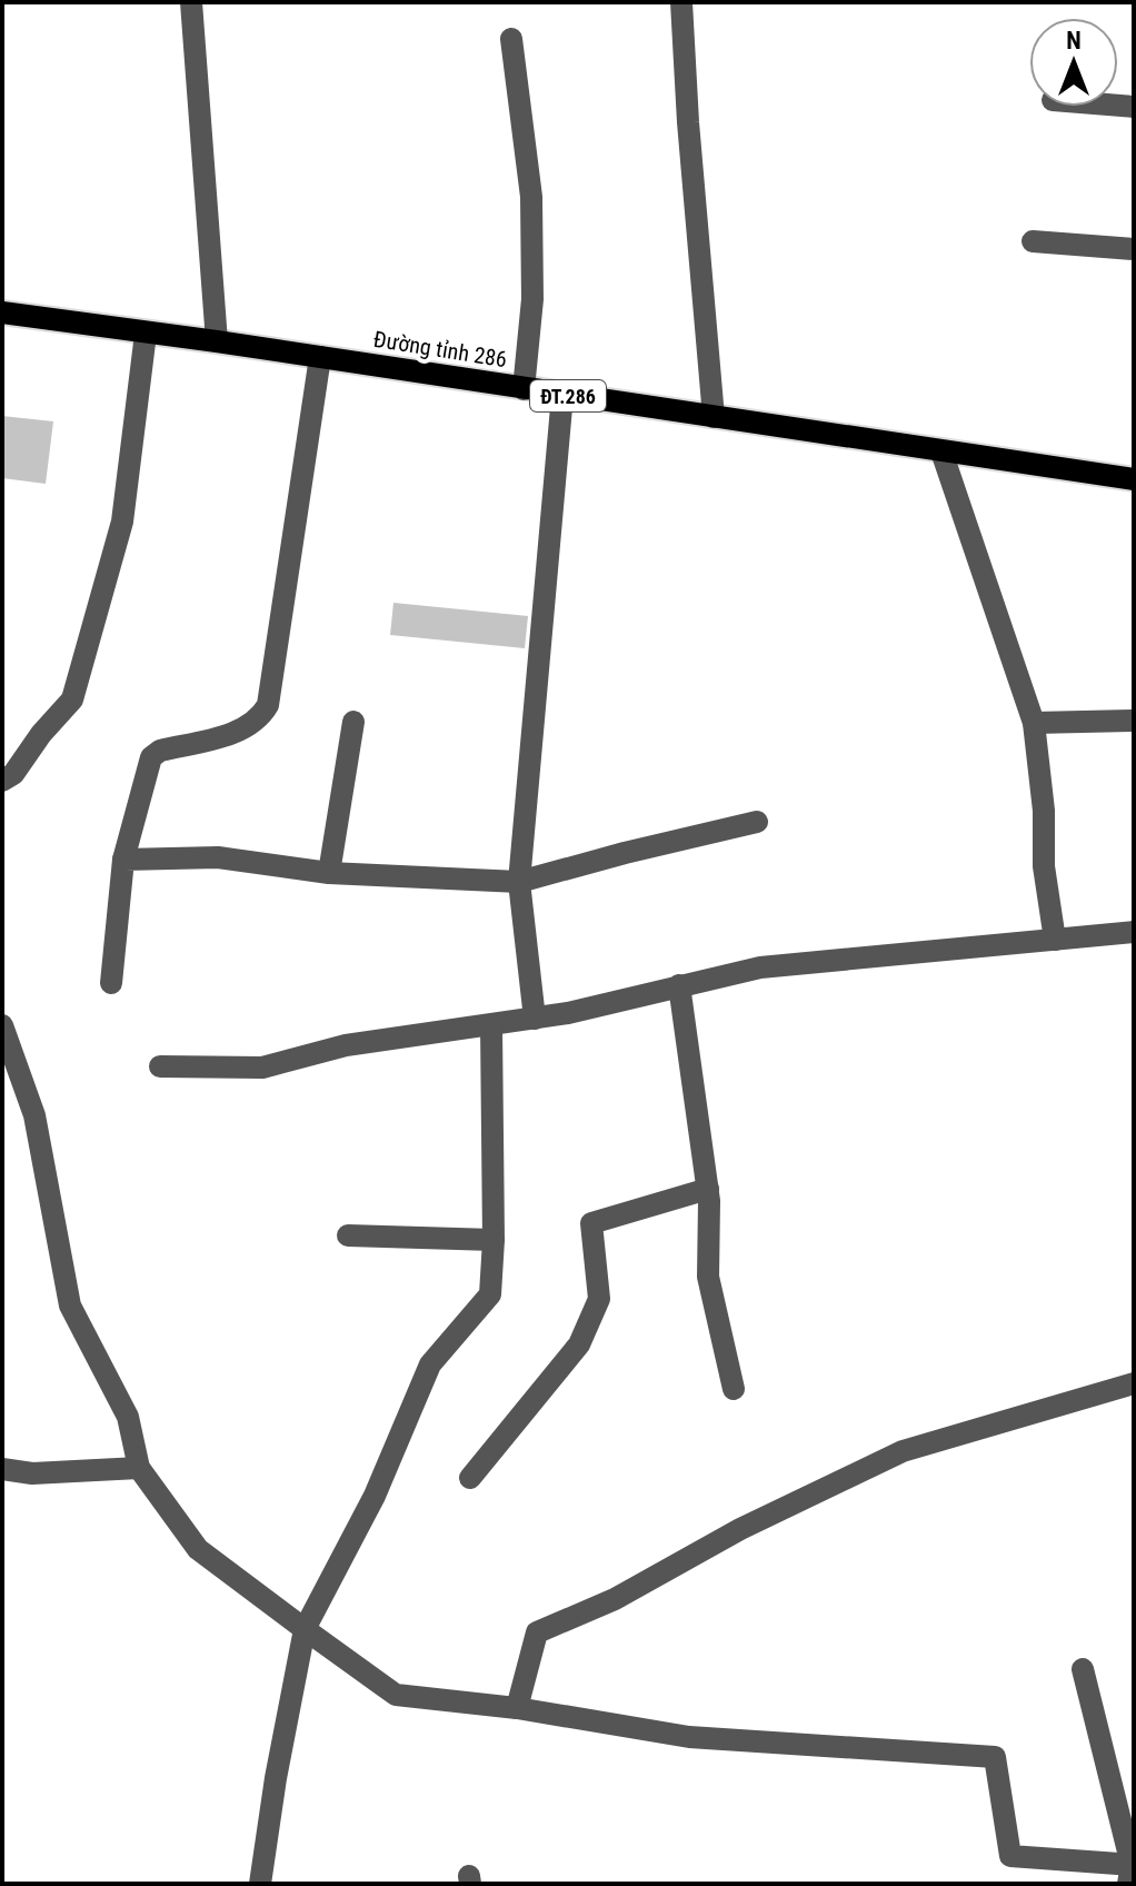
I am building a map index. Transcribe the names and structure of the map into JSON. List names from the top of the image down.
{
  "streets": {
    "main road": ["Đường tỉnh 286", "ĐT.286"]
  },
  "north": "top"
}
